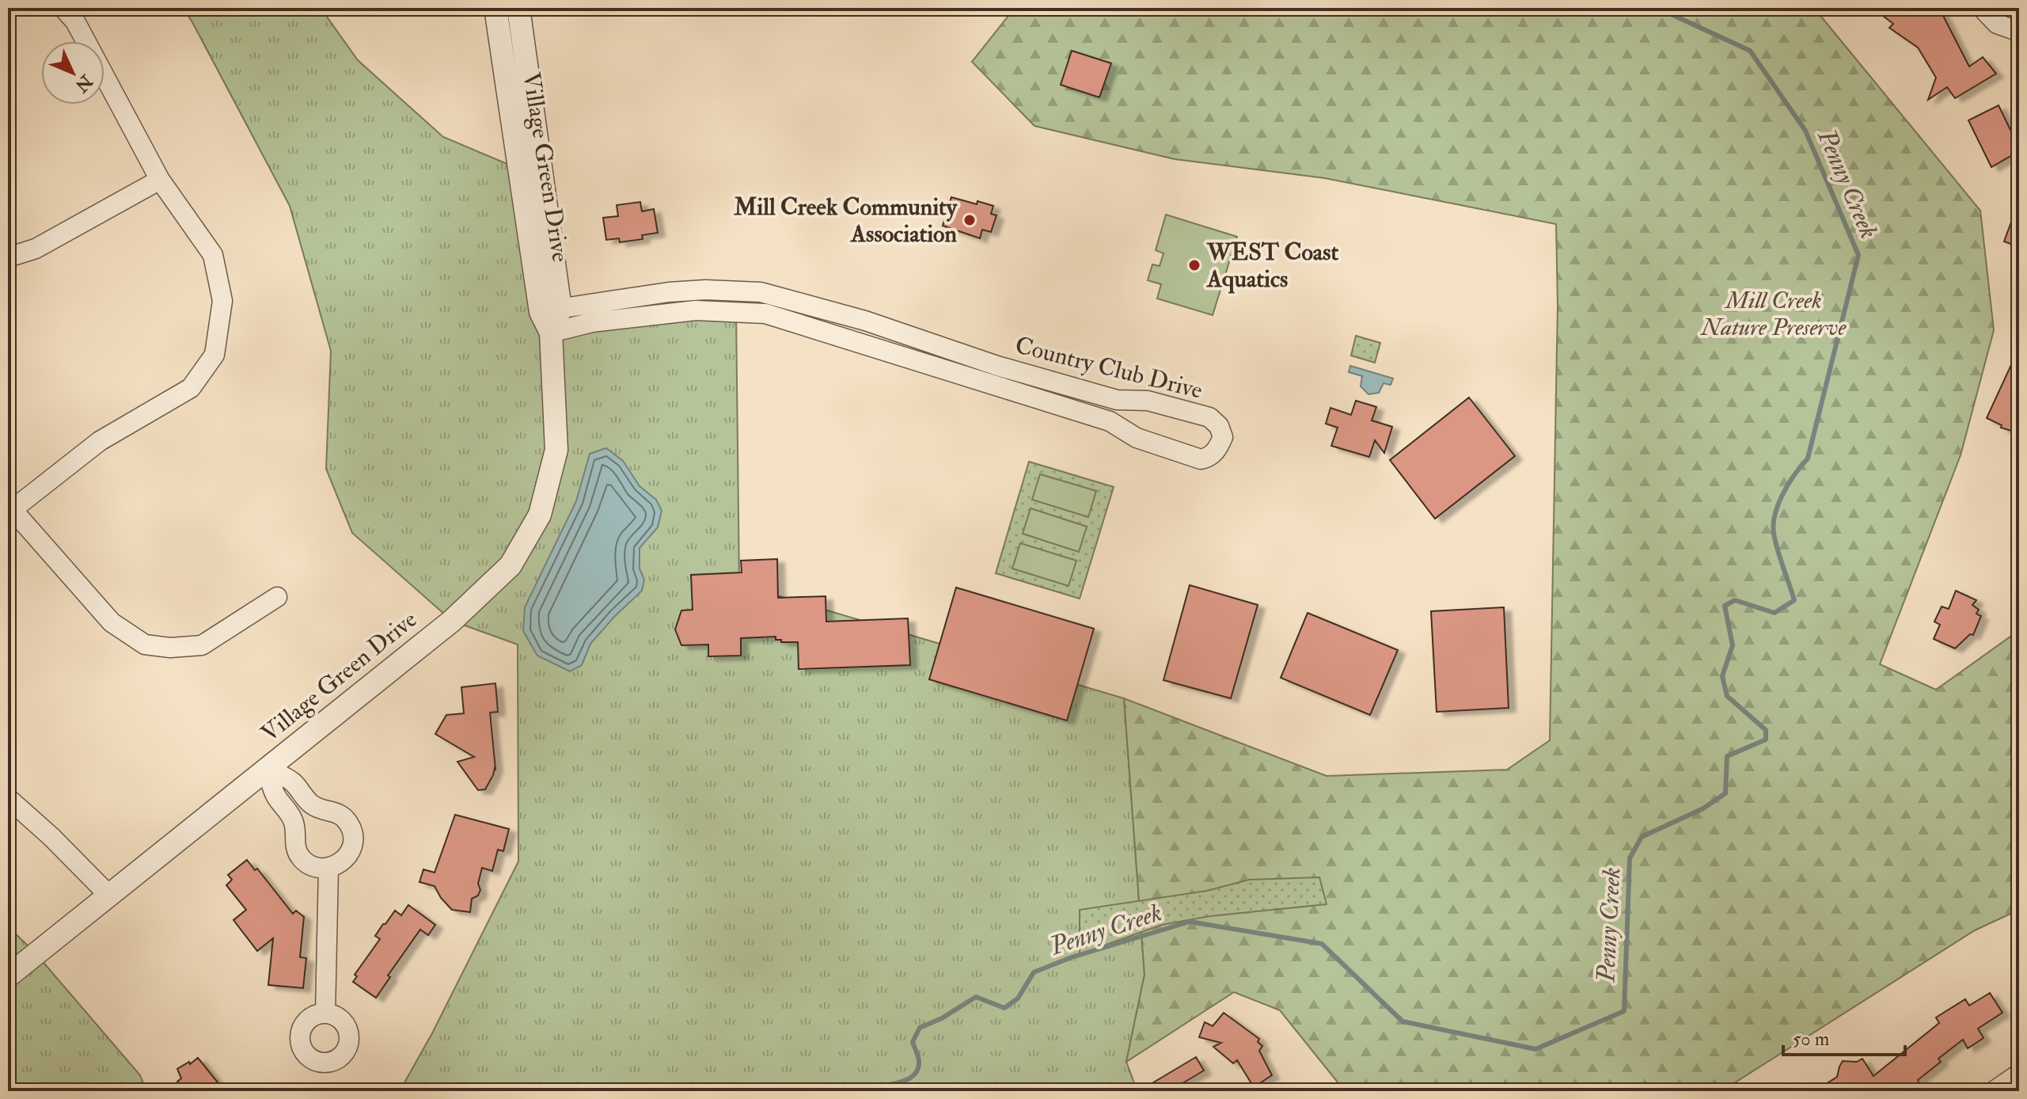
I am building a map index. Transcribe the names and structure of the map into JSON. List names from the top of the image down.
{
  "streets": {
    "street": ["Village Green Drive", "Country Club Drive"]
  },
  "crossings": [
    ["Village Green Drive", "Country Club Drive"]
  ],
  "water": ["Penny Creek"],
  "parks": ["Mill Creek Nature Preserve"],
  "places": ["Mill Creek Community Association", "WEST Coast Aquatics"],
  "scale_bar": "50 m",
  "north": "bottom right"
}
